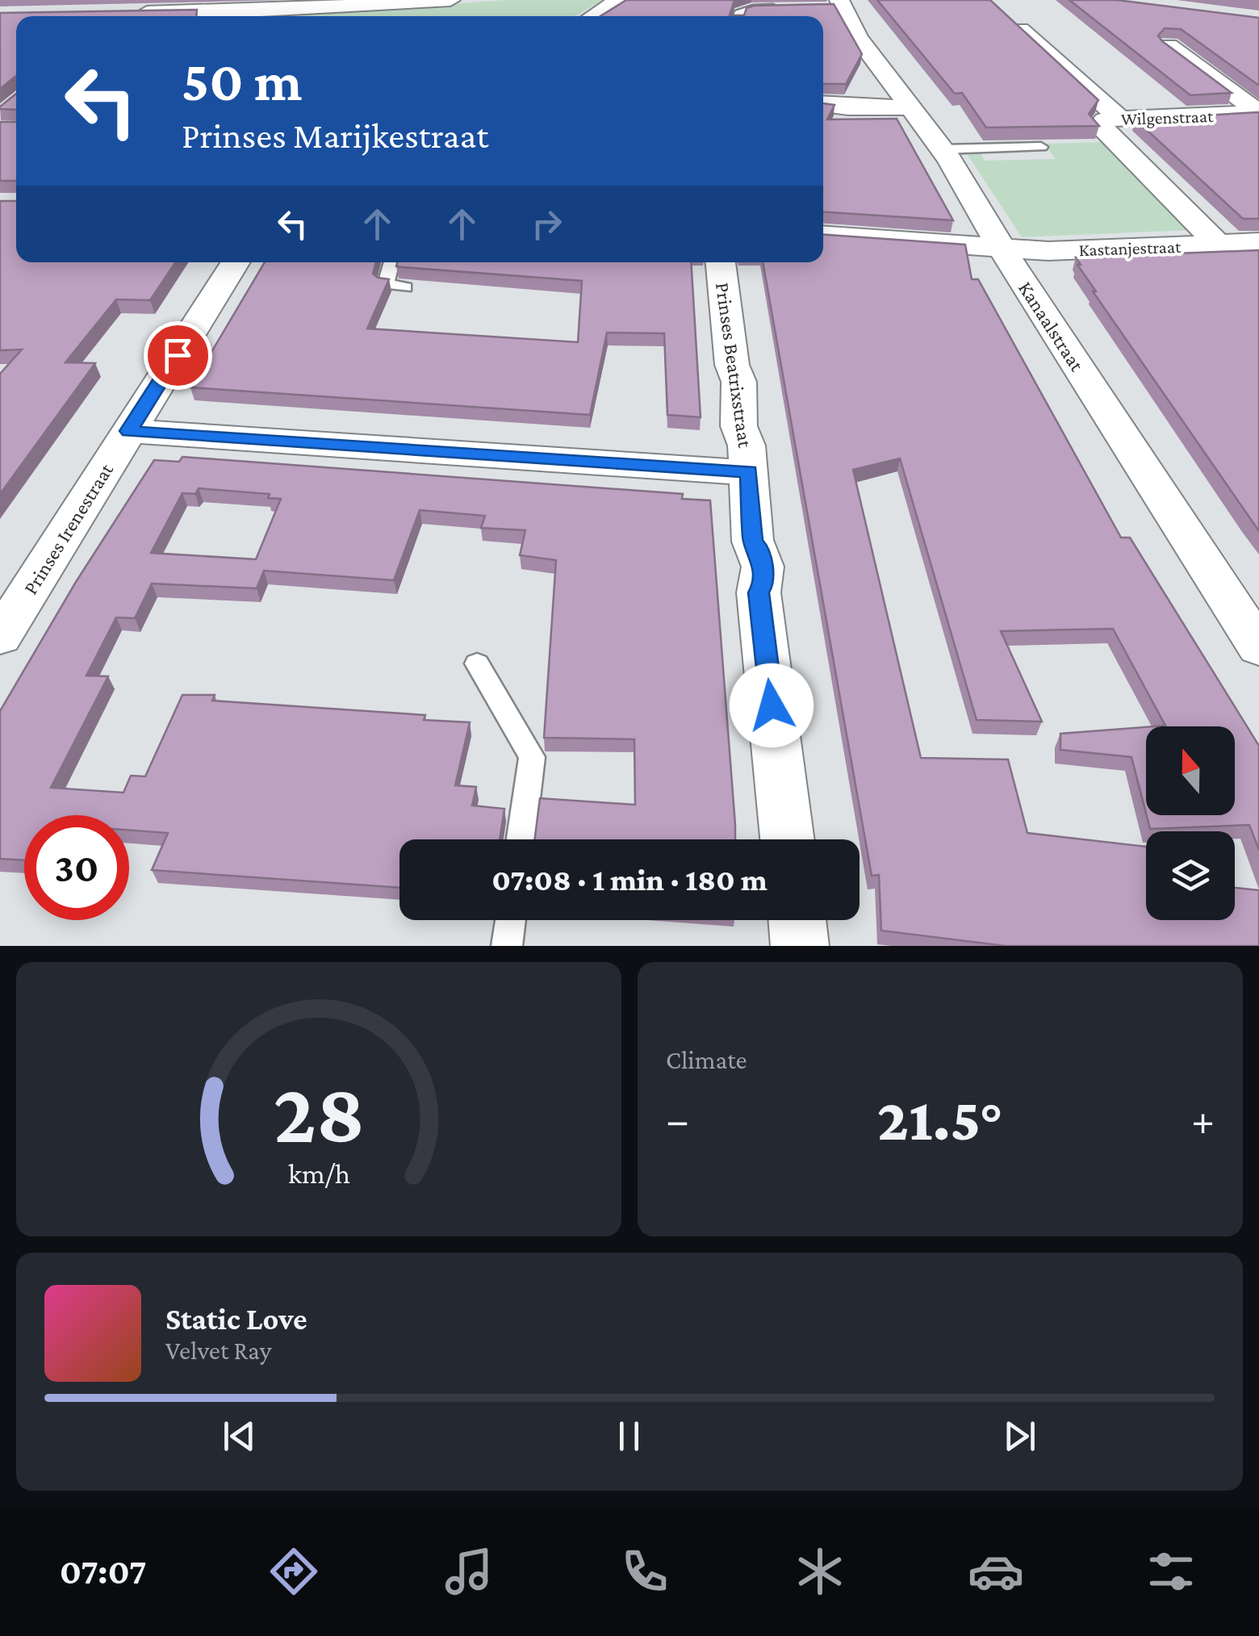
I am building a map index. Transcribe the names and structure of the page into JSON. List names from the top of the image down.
{
  "streets": {
    "street": [
      "Wilgenstraat",
      "Kastanjestraat",
      "Kanaalstraat",
      "Prinses Beatrixstraat",
      "Prinses Irenestraat"
    ]
  },
  "crossings": [
    ["Wilgenstraat", "Kastanjestraat"],
    ["Kastanjestraat", "Kanaalstraat"]
  ],
  "north": "top",
  "page": {
    "turn": ["50 m", "Prinses Marijkestraat"],
    "limit": "30",
    "trip": "07:08 · 1 min · 180 m",
    "tile": "Climate",
    "heat": ["−", "21.5°", "+"],
    "song": ["Static Love", "Velvet Ray"],
    "tabs": "07:07",
    "gauge": ["28", "km/h"]
  }
}
